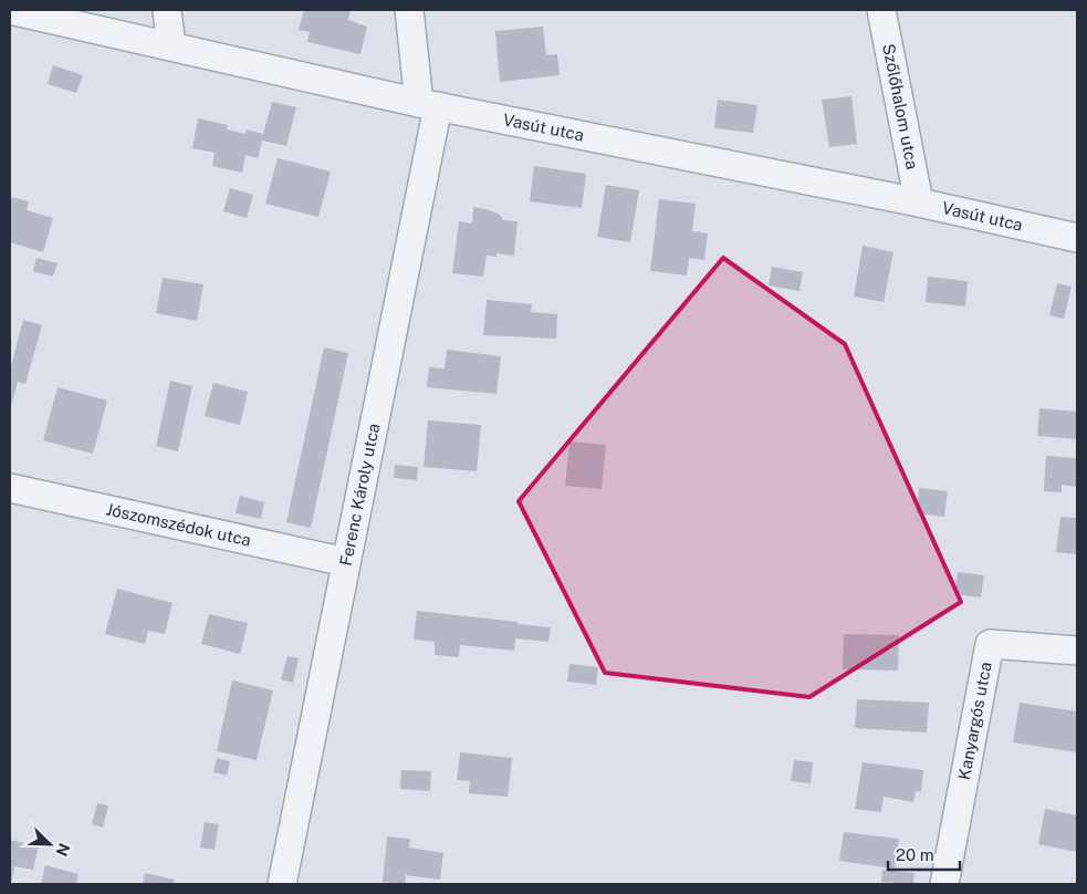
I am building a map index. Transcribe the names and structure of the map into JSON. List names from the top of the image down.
{
  "streets": {
    "street": [
      "Szőlőhalom utca",
      "Vasút utca",
      "Ferenc Károly utca",
      "Jószomszédok utca",
      "Kanyargós utca"
    ]
  },
  "crossings": [
    ["Szőlőhalom utca", "Vasút utca"],
    ["Vasút utca", "Ferenc Károly utca"],
    ["Ferenc Károly utca", "Jószomszédok utca"]
  ],
  "scale_bar": "20 m",
  "north": "bottom right"
}
